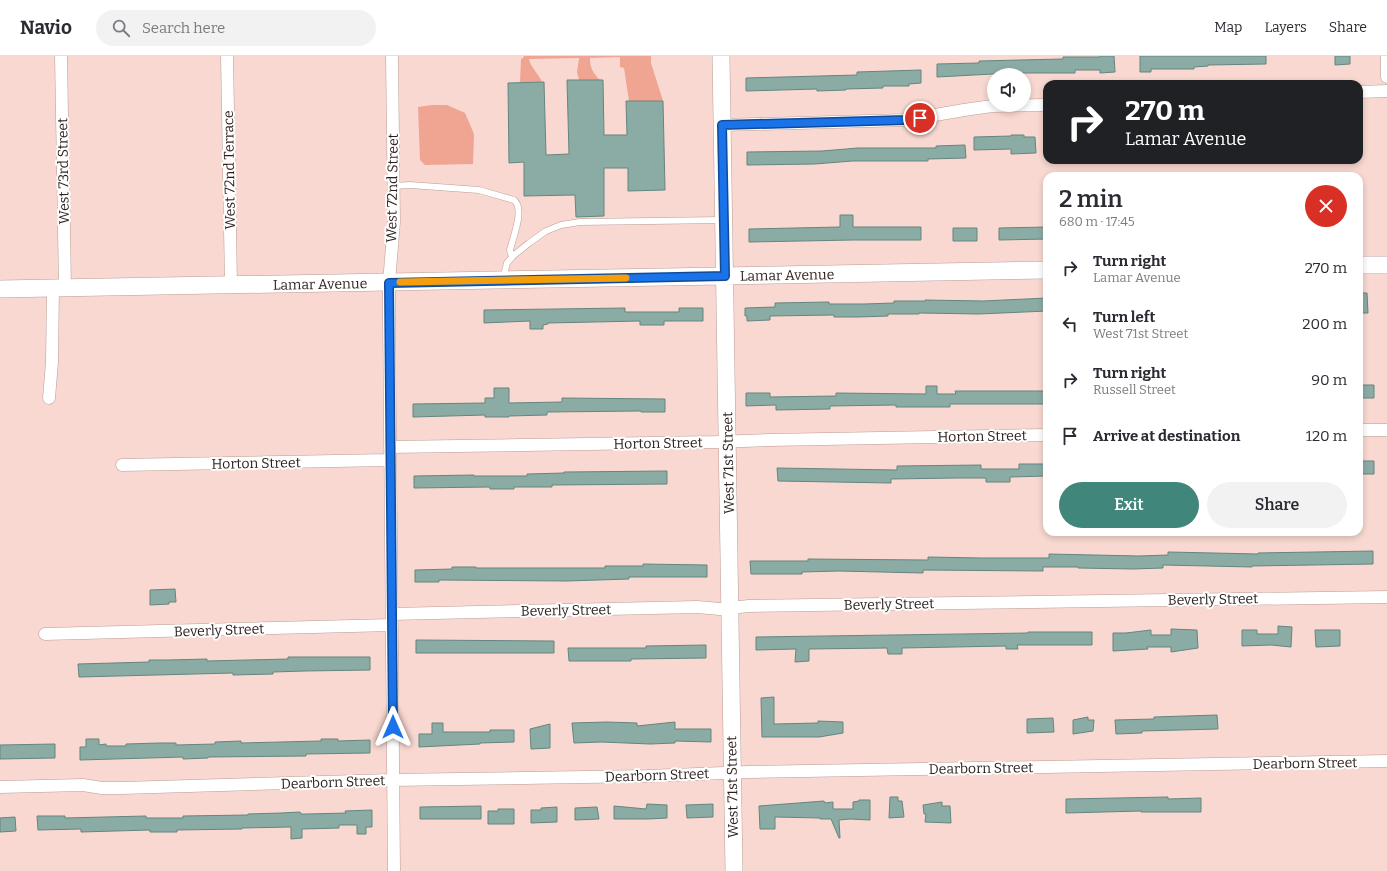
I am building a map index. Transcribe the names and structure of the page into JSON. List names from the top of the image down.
{
  "streets": {
    "street": [
      "West 72nd Terrace",
      "West 73rd Street",
      "West 72nd Street",
      "Lamar Avenue",
      "Horton Street",
      "West 71st Street",
      "Beverly Street",
      "Dearborn Street"
    ]
  },
  "crossings": [
    ["West 72nd Terrace", "Lamar Avenue"],
    ["West 73rd Street", "Lamar Avenue"],
    ["West 72nd Street", "Lamar Avenue"],
    ["West 72nd Street", "Horton Street"],
    ["West 72nd Street", "Beverly Street"],
    ["West 72nd Street", "Dearborn Street"],
    ["Lamar Avenue", "West 71st Street"],
    ["Horton Street", "West 71st Street"],
    ["West 71st Street", "Beverly Street"],
    ["West 71st Street", "Dearborn Street"]
  ],
  "page": {
    "header": "Navio",
    "search": "Search here",
    "nav": ["Map", "Layers", "Share"],
    "turn": ["270 m", "Lamar Avenue"],
    "heading": ["2 min", "680 m · 17:45"],
    "list": [
      {
        "name": "Turn right",
        "note": "Lamar Avenue",
        "value": "270 m"
      },
      {
        "name": "Turn left",
        "note": "West 71st Street",
        "value": "200 m"
      },
      {
        "name": "Turn right",
        "note": "Russell Street",
        "value": "90 m"
      },
      {
        "name": "Arrive at destination",
        "value": "120 m"
      }
    ],
    "buttons": ["Exit", "Share"]
  }
}
